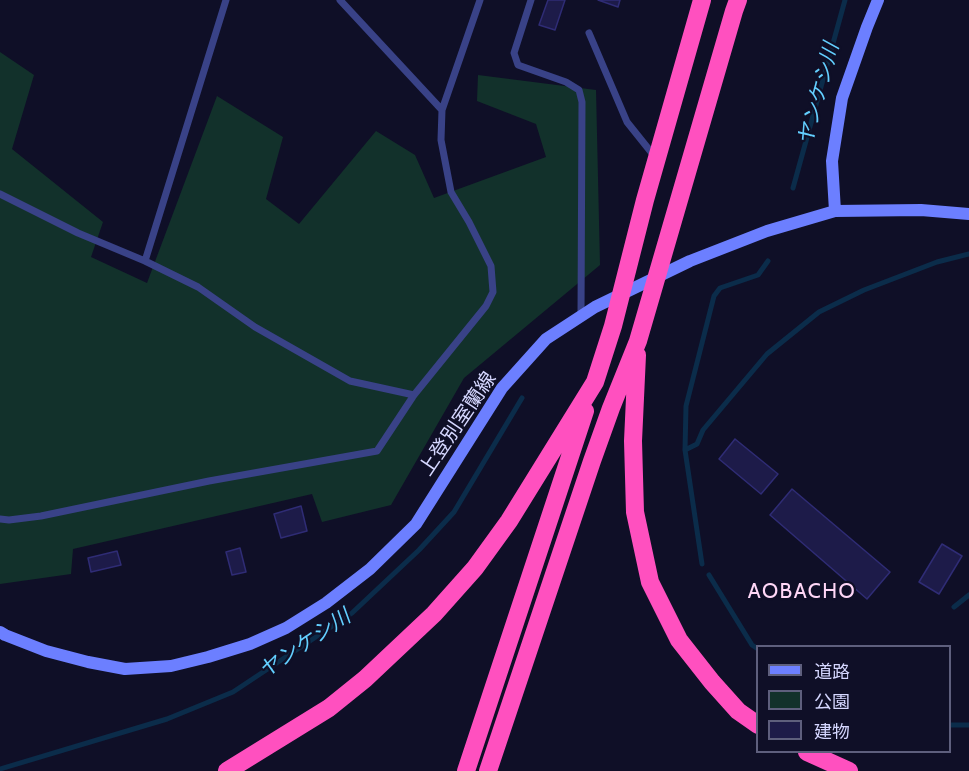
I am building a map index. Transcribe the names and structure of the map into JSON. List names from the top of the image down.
{
  "streets": {
    "main road": ["上登別室蘭線"]
  },
  "districts": ["AOBACHO"],
  "water": ["ヤンケシ川"],
  "legend": ["道路", "公園", "建物"]
}
